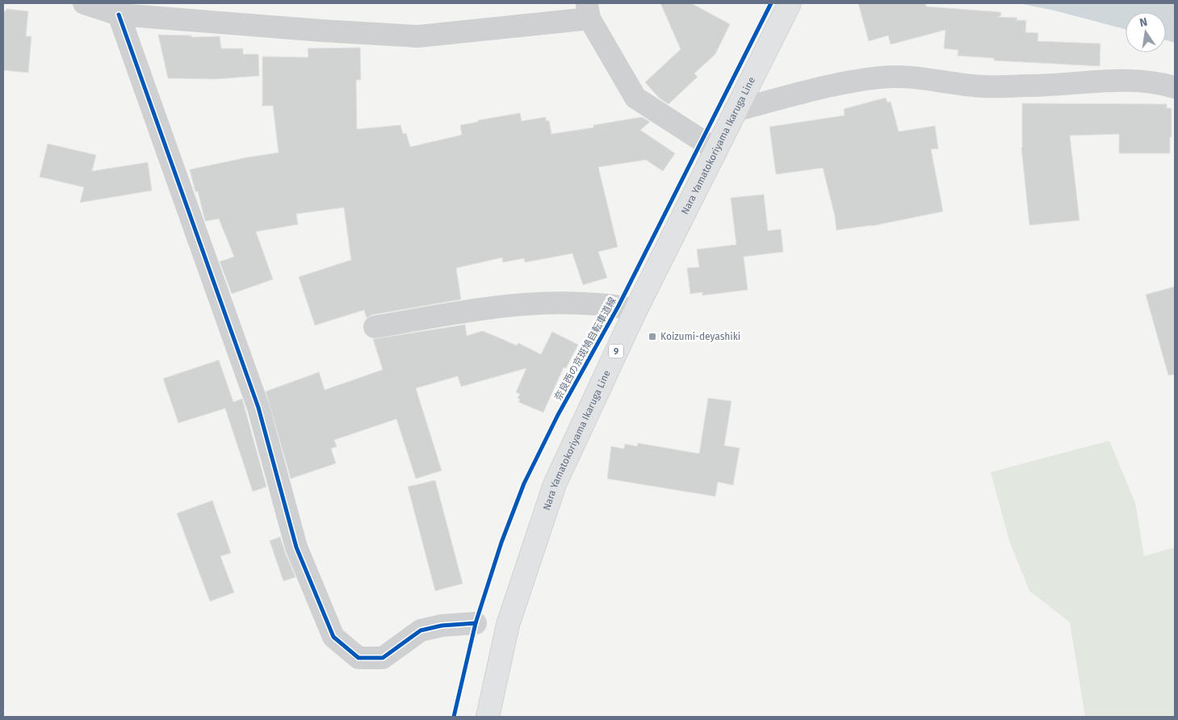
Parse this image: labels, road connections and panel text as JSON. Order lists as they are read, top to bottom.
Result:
{
  "streets": {
    "main road": ["Nara Yamatokoriyama Ikaruga Line", "9"],
    "cycle path": ["奈良西の京斑鳩自転車道線"]
  },
  "places": {
    "transit": ["Koizumi-deyashiki"]
  },
  "north": "top"
}
